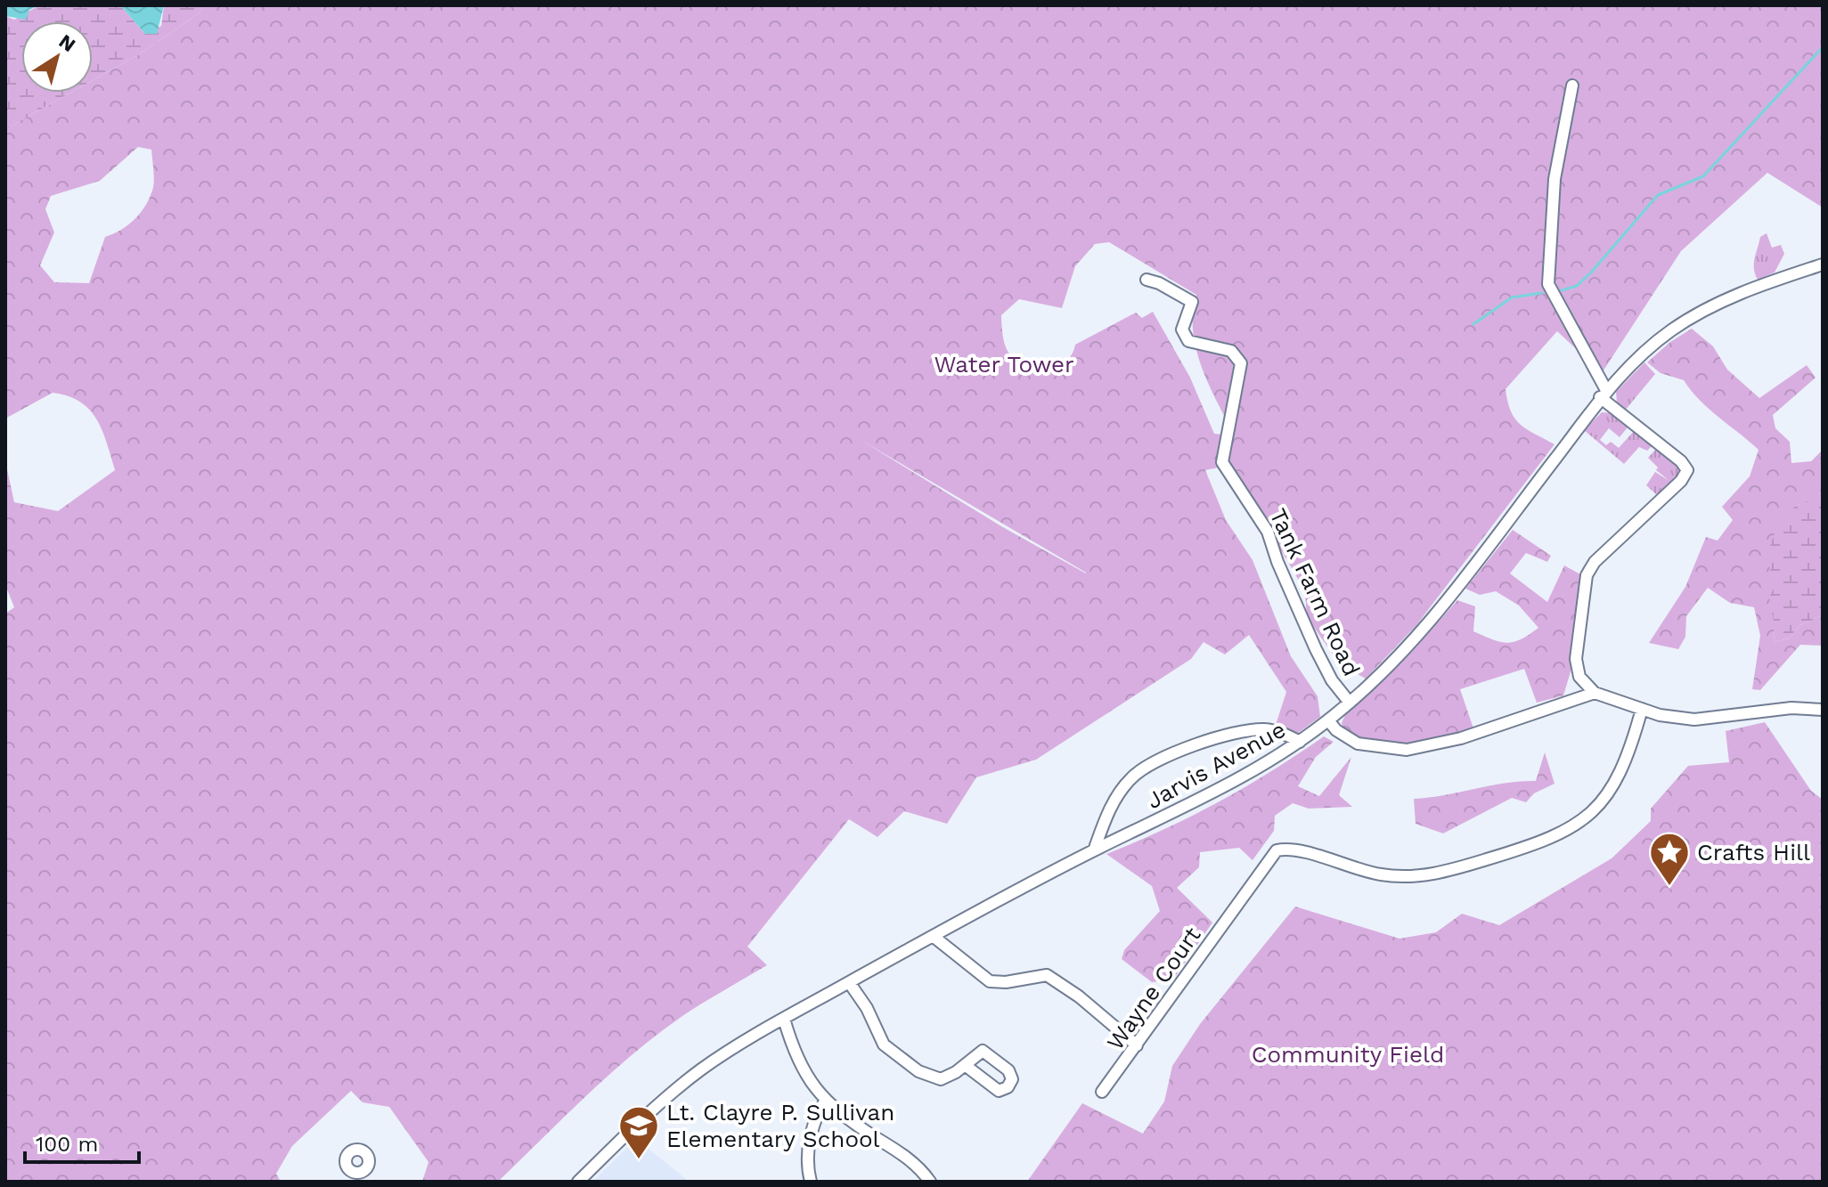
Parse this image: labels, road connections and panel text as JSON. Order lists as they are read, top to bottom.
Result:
{
  "streets": {
    "street": ["Tank Farm Road", "Jarvis Avenue", "Wayne Court"]
  },
  "crossings": [
    ["Tank Farm Road", "Jarvis Avenue"]
  ],
  "parks": ["Water Tower", "Community Field"],
  "places": {
    "place": ["Crafts Hill"],
    "school or university": ["Lt. Clayre P. Sullivan Elementary School"]
  },
  "scale_bar": "100 m",
  "north": "top right"
}
